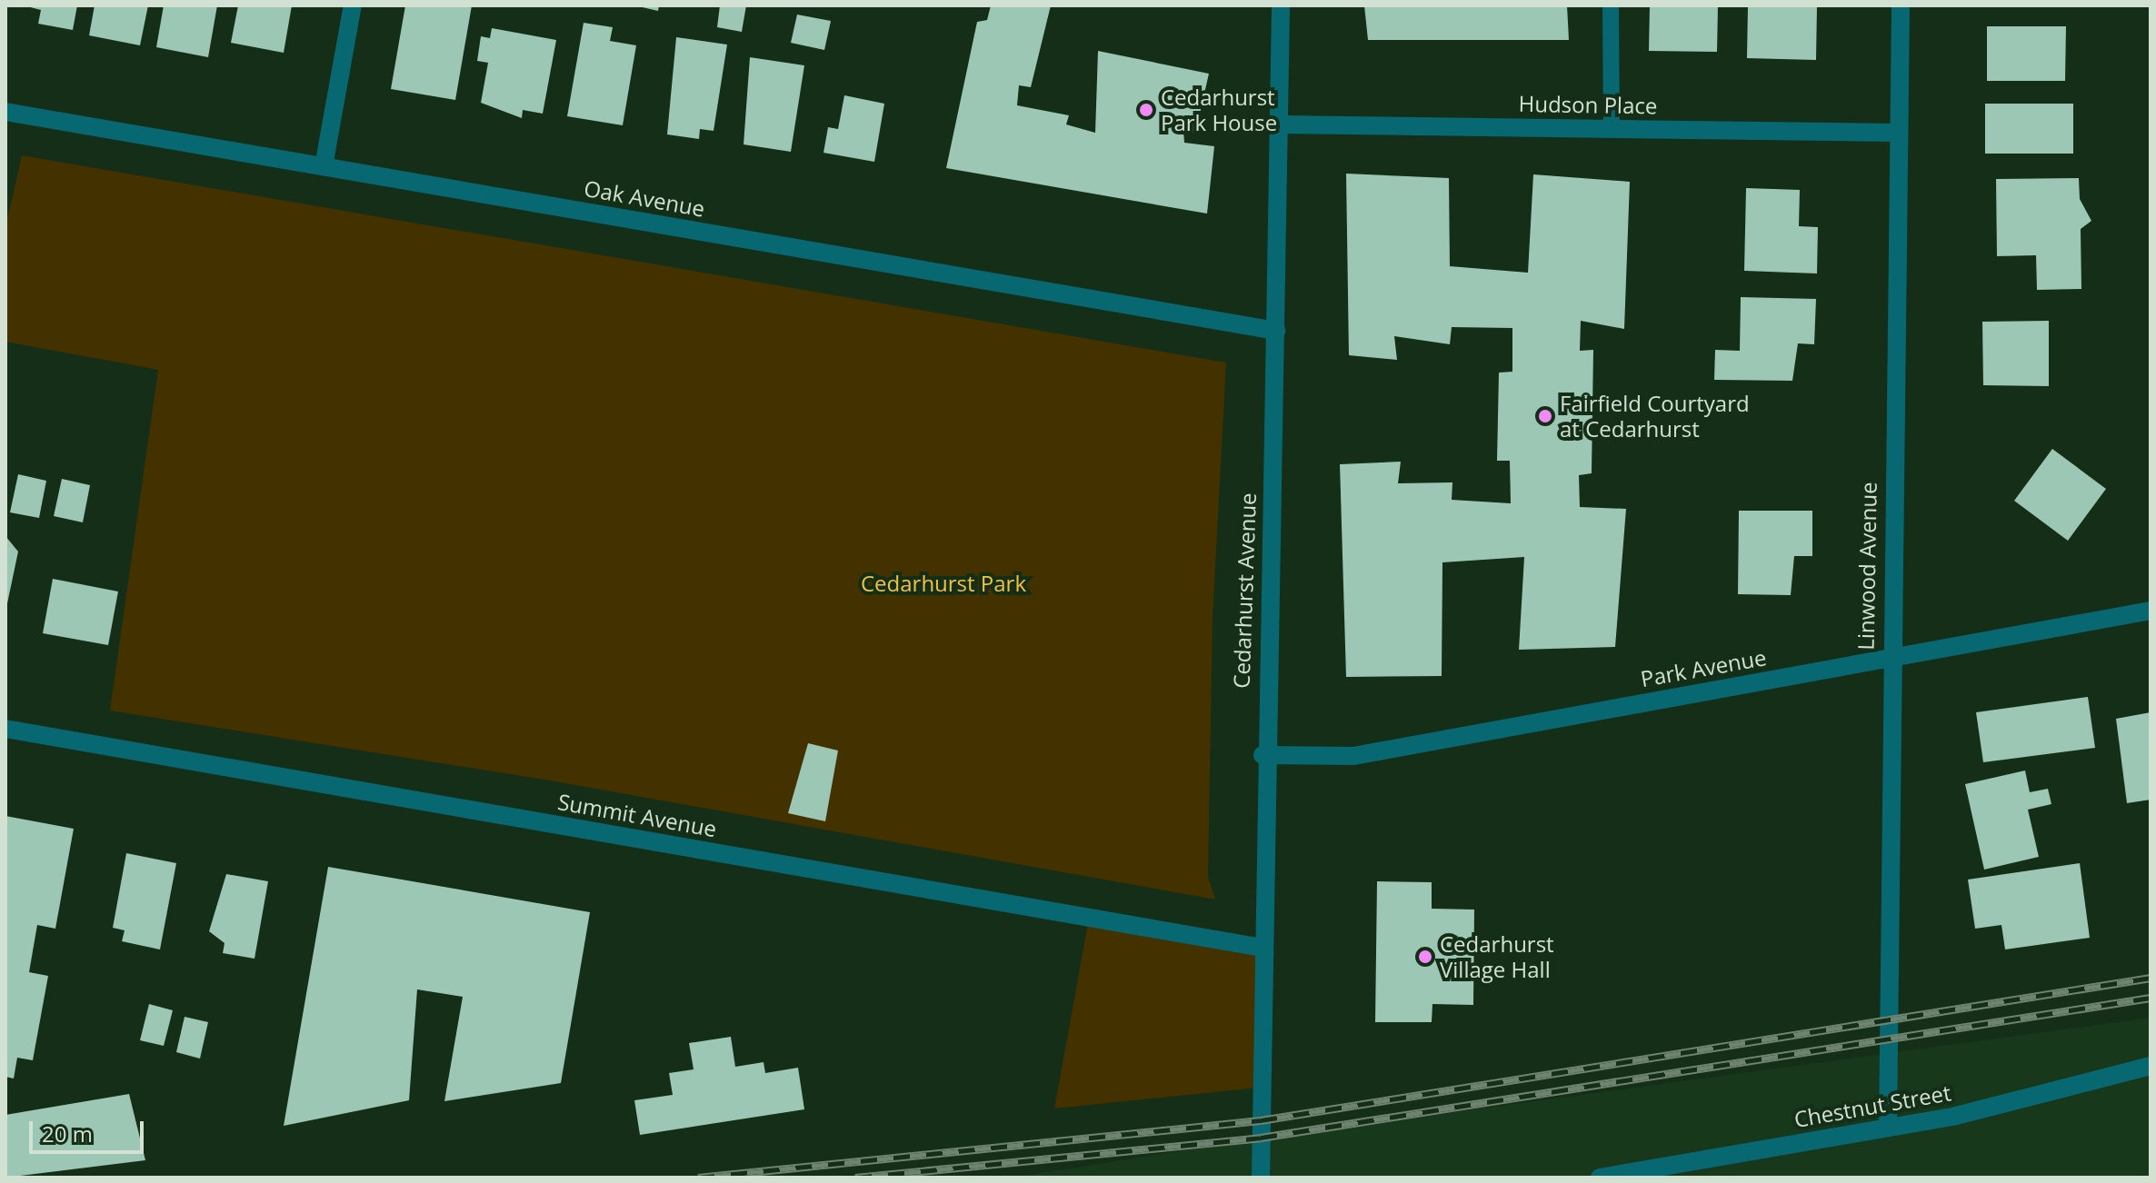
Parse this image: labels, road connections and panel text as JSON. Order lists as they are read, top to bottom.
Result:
{
  "streets": {
    "street": [
      "Hudson Place",
      "Oak Avenue",
      "Linwood Avenue",
      "Cedarhurst Avenue",
      "Park Avenue",
      "Summit Avenue",
      "Chestnut Street"
    ]
  },
  "crossings": [
    ["Hudson Place", "Linwood Avenue"],
    ["Hudson Place", "Cedarhurst Avenue"],
    ["Oak Avenue", "Cedarhurst Avenue"],
    ["Linwood Avenue", "Park Avenue"],
    ["Linwood Avenue", "Chestnut Street"],
    ["Cedarhurst Avenue", "Park Avenue"],
    ["Cedarhurst Avenue", "Summit Avenue"]
  ],
  "parks": ["Cedarhurst Park"],
  "places": ["Cedarhurst Park House", "Fairfield Courtyard at Cedarhurst", "Cedarhurst Village Hall"],
  "scale_bar": "20 m"
}
